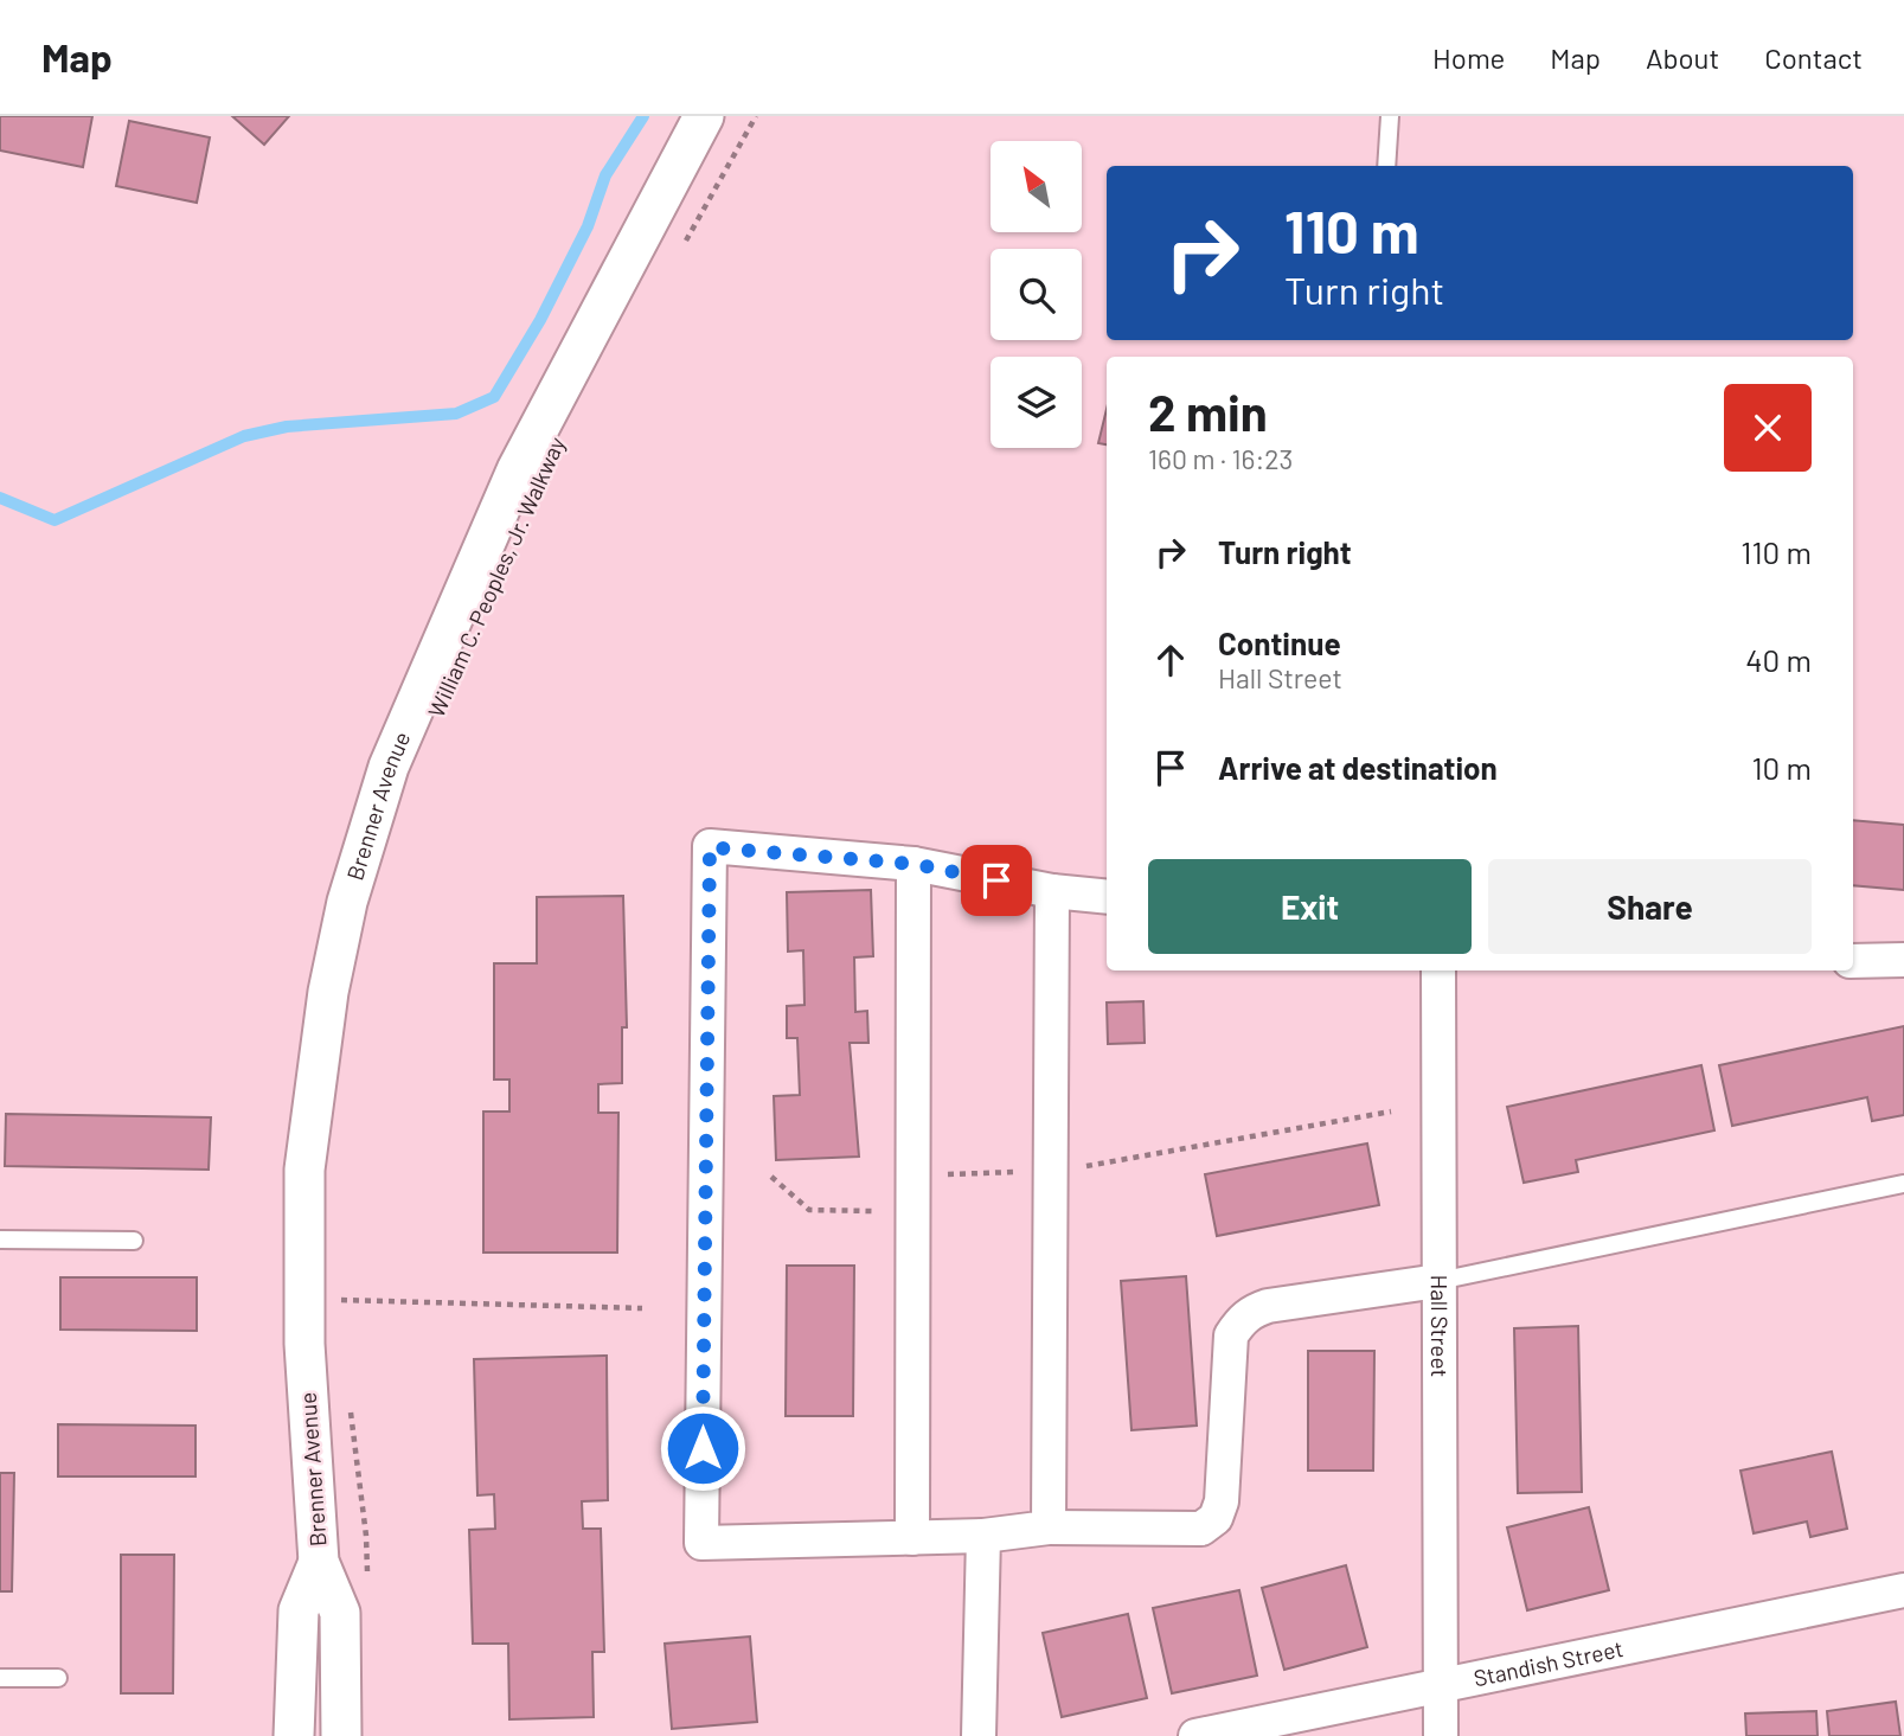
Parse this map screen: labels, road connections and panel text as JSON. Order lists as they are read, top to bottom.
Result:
{
  "streets": {
    "street": ["Brenner Avenue", "Hall Street", "Standish Street"]
  },
  "crossings": [
    ["Hall Street", "Standish Street"]
  ],
  "north": "top left",
  "page": {
    "header": "Map",
    "nav": [
      "Home",
      "Map",
      "About",
      "Contact"
    ],
    "turn": ["110 m", "Turn right"],
    "heading": ["2 min", "160 m · 16:23"],
    "list": [
      {
        "name": "Turn right",
        "value": "110 m"
      },
      {
        "name": "Continue",
        "note": "Hall Street",
        "value": "40 m"
      },
      {
        "name": "Arrive at destination",
        "value": "10 m"
      }
    ],
    "buttons": ["Exit", "Share"]
  }
}
